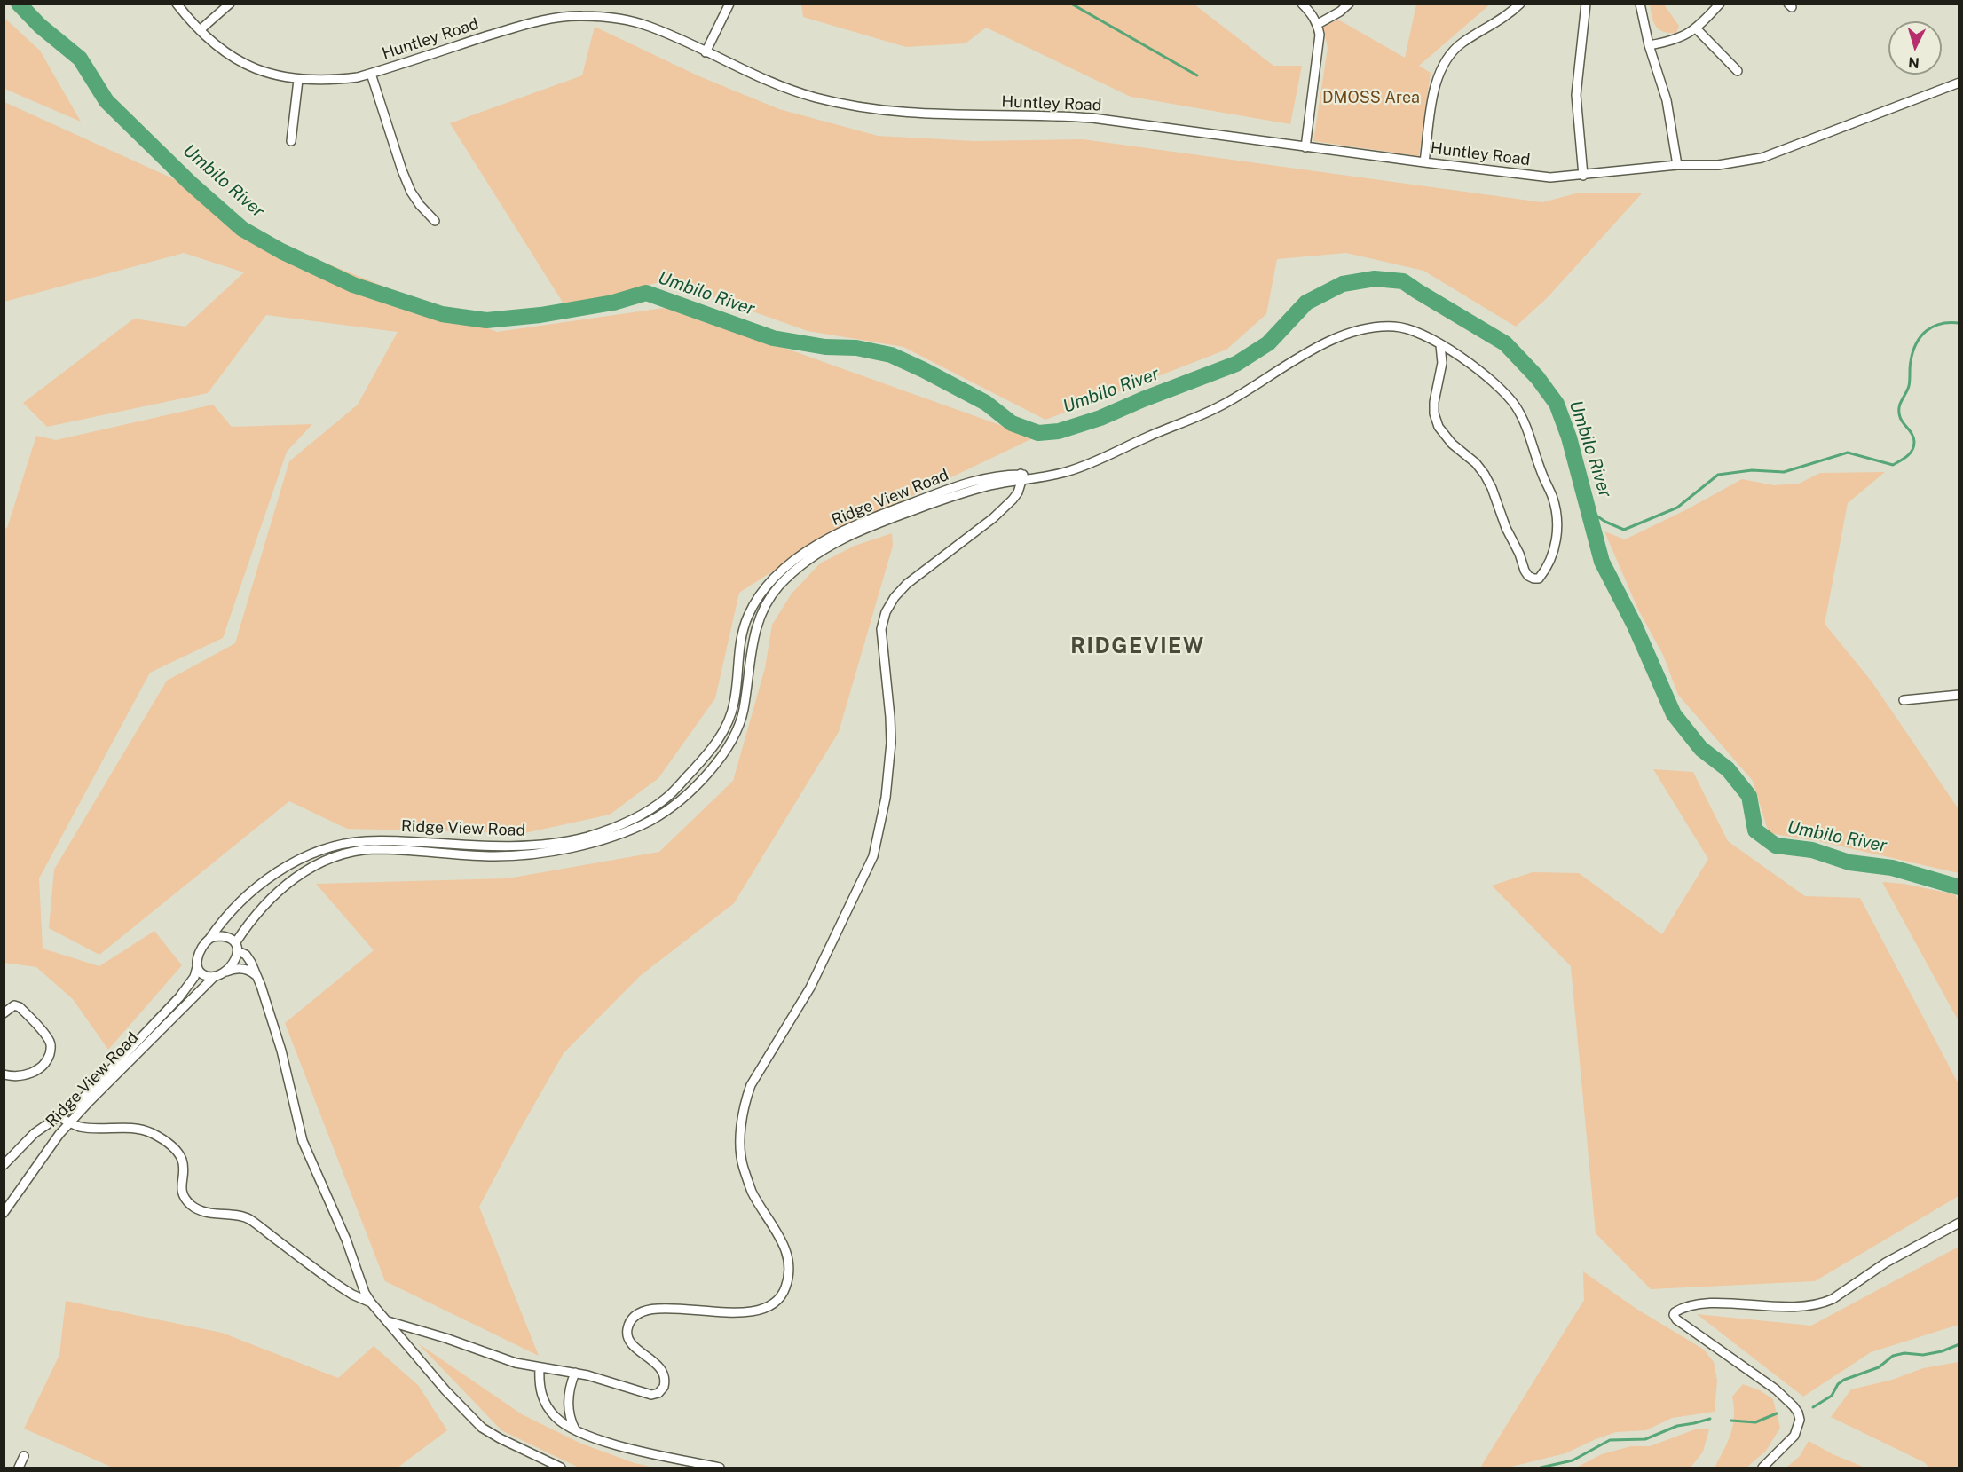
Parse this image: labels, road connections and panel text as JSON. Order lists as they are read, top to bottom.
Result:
{
  "streets": {
    "street": ["Huntley Road", "Ridge View Road"]
  },
  "districts": ["RIDGEVIEW"],
  "water": ["Umbilo River"],
  "parks": ["DMOSS Area"],
  "north": "bottom"
}
